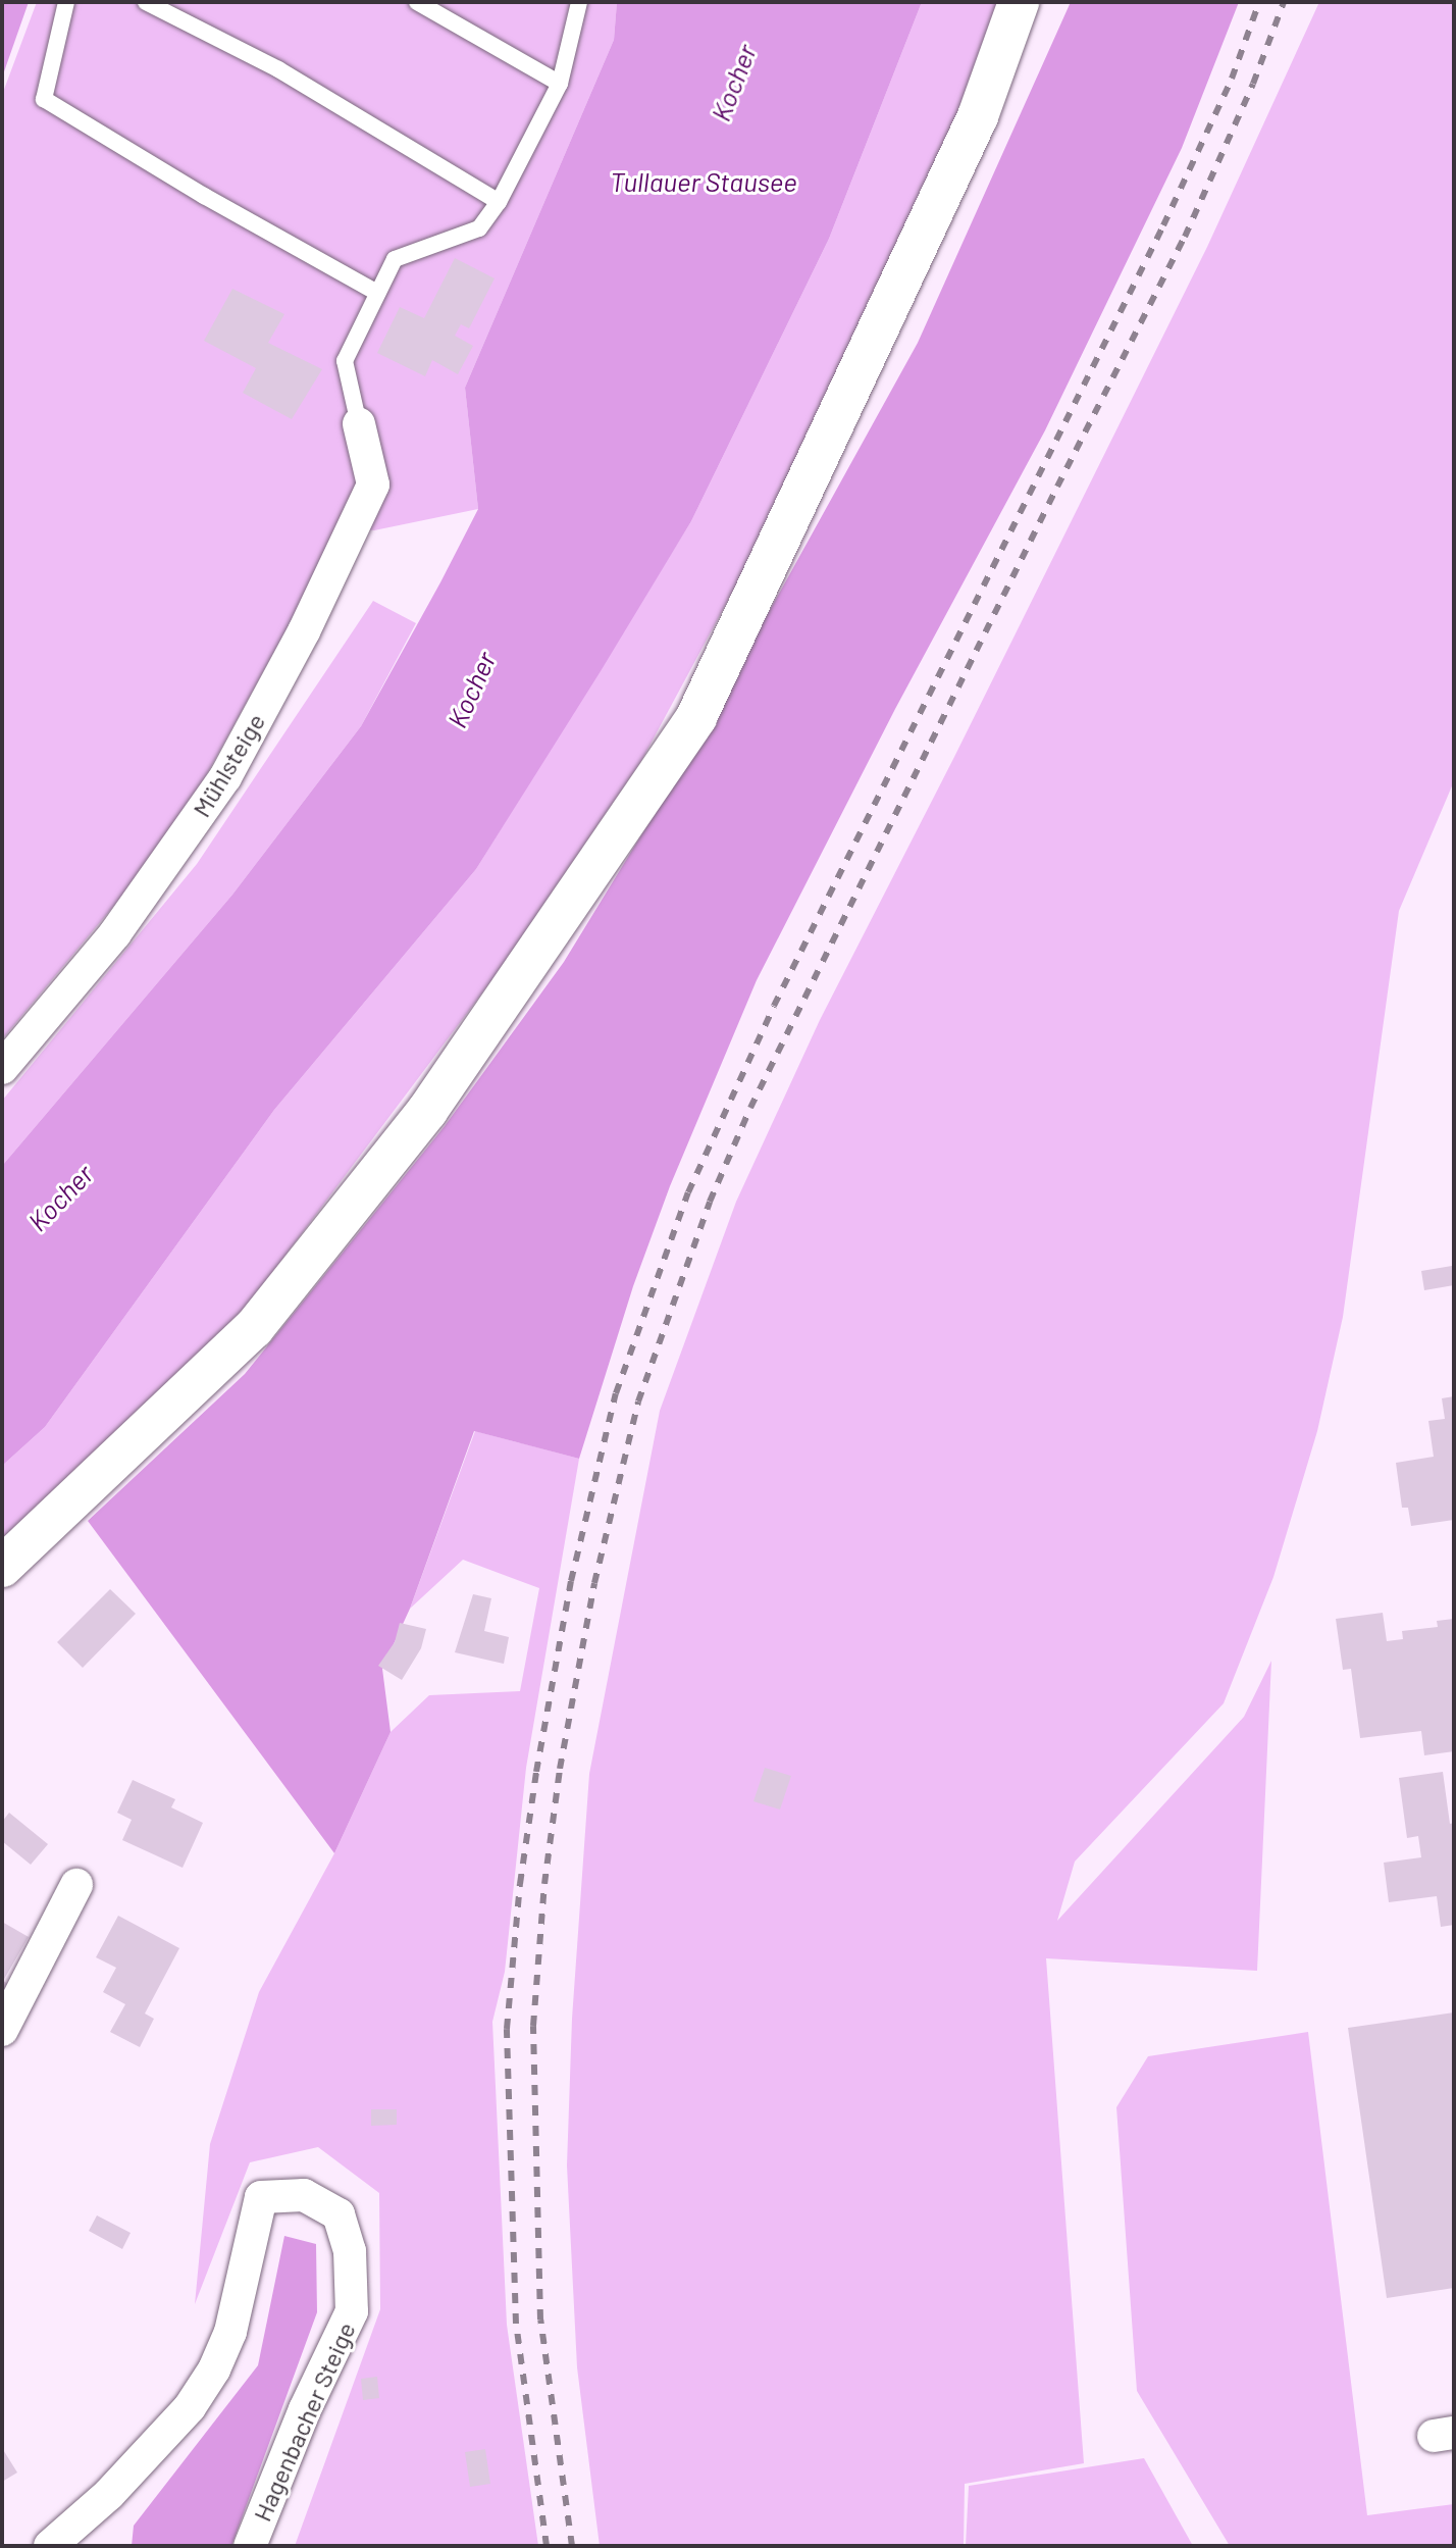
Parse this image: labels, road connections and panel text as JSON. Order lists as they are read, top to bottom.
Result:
{
  "streets": {
    "street": ["Mühlsteige", "Hagenbacher Steige"]
  },
  "water": ["Kocher", "Tullauer Stausee"]
}
